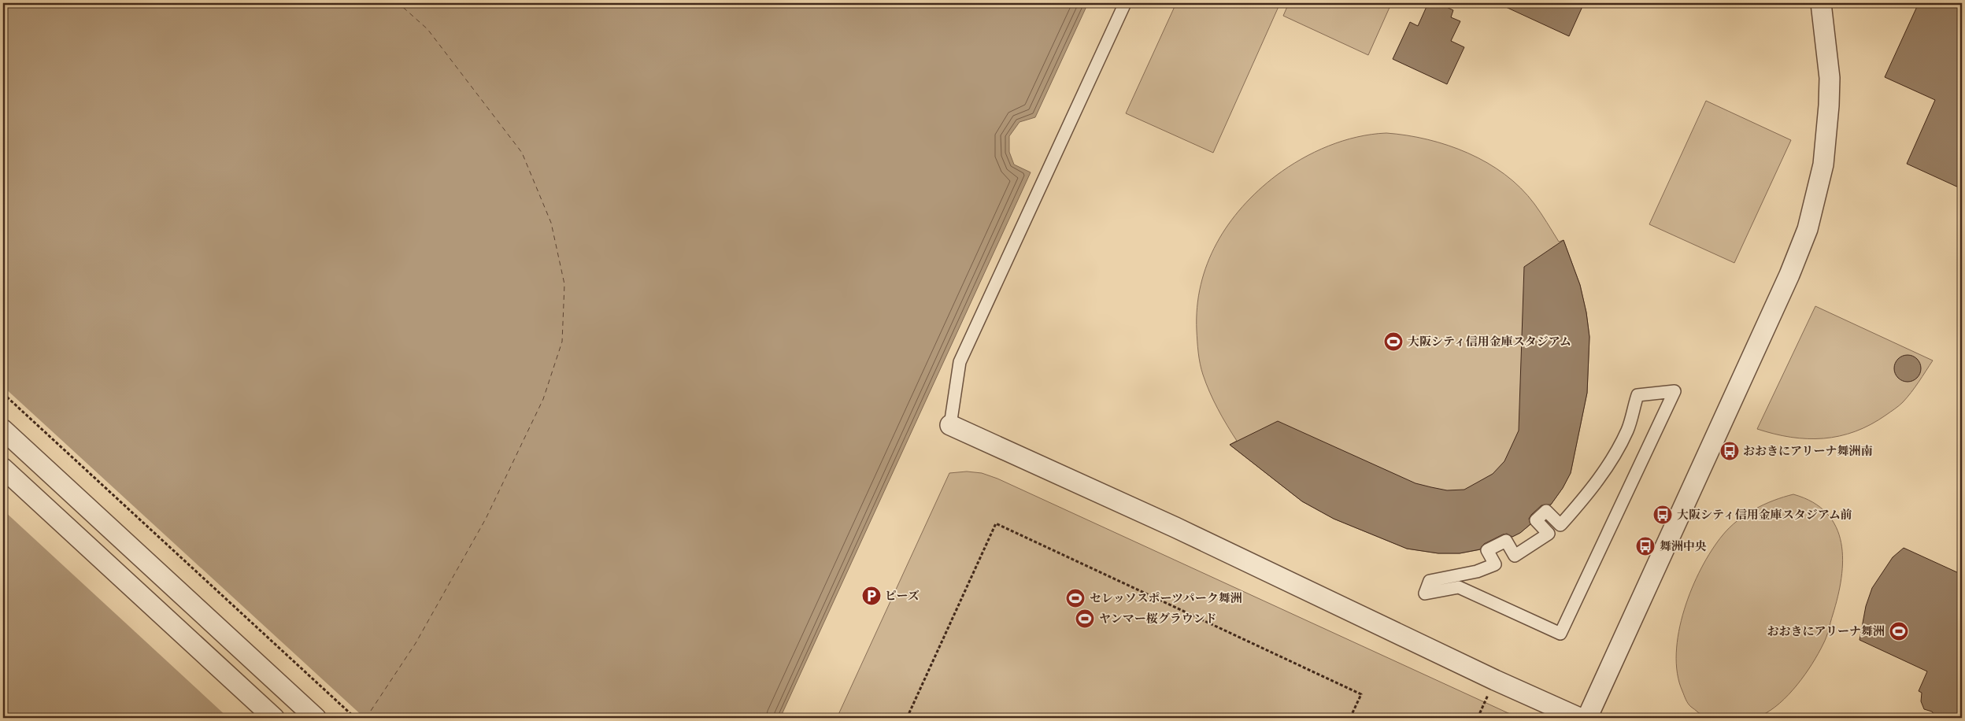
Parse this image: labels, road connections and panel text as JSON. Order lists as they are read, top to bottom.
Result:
{
  "places": {
    "sports": [
      "大阪シティ信用金庫スタジアム",
      "セレッソスポーツパーク舞洲",
      "ヤンマー桜グラウンド",
      "おおきにアリーナ舞洲"
    ],
    "bus stop": ["おおきにアリーナ舞洲南", "大阪シティ信用金庫スタジアム前", "舞洲中央"],
    "parking": ["ピーズ"]
  }
}
